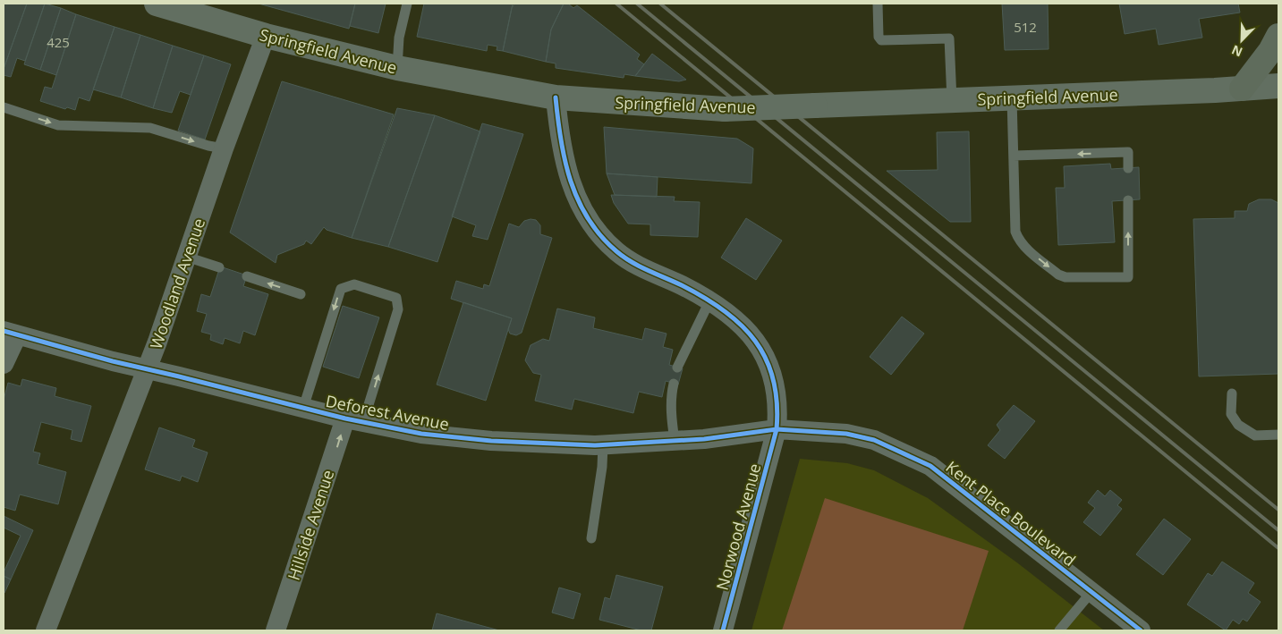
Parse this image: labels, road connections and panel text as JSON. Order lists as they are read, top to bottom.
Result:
{
  "streets": {
    "main road": ["Springfield Avenue"],
    "street": [
      "Woodland Avenue",
      "Deforest Avenue",
      "Kent Place Boulevard",
      "Hillside Avenue",
      "Norwood Avenue"
    ]
  },
  "crossings": [
    ["Springfield Avenue", "Woodland Avenue"],
    ["Woodland Avenue", "Deforest Avenue"],
    ["Deforest Avenue", "Kent Place Boulevard"],
    ["Deforest Avenue", "Hillside Avenue"],
    ["Deforest Avenue", "Norwood Avenue"],
    ["Kent Place Boulevard", "Norwood Avenue"]
  ],
  "one_way": ["Hillside Avenue"],
  "house_numbers": ["512", "425"],
  "north": "bottom left"
}
